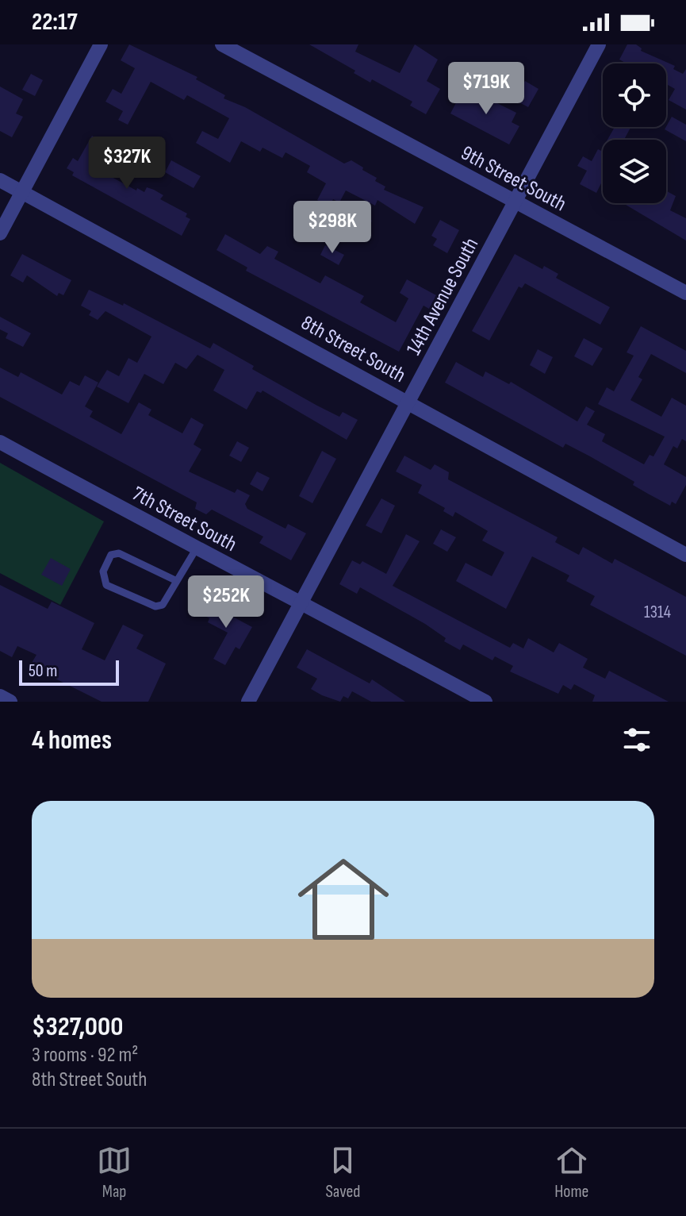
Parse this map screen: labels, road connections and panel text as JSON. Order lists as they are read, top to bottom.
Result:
{
  "streets": {
    "street": [
      "9th Street South",
      "14th Avenue South",
      "8th Street South",
      "7th Street South"
    ]
  },
  "crossings": [
    ["9th Street South", "14th Avenue South"],
    ["14th Avenue South", "8th Street South"],
    ["14th Avenue South", "7th Street South"]
  ],
  "house_numbers": ["1314"],
  "scale_bar": "50 m",
  "page": {
    "status": "22:17",
    "price": [
      "$719K",
      "$327K",
      "$298K",
      "$252K"
    ],
    "scale": "50 m",
    "heading": "4 homes",
    "list": [
      {
        "name": "$327,000",
        "note": "3 rooms · 92 m² · 8th Street South"
      }
    ],
    "tabs": ["Map", "Saved", "Home"]
  }
}
